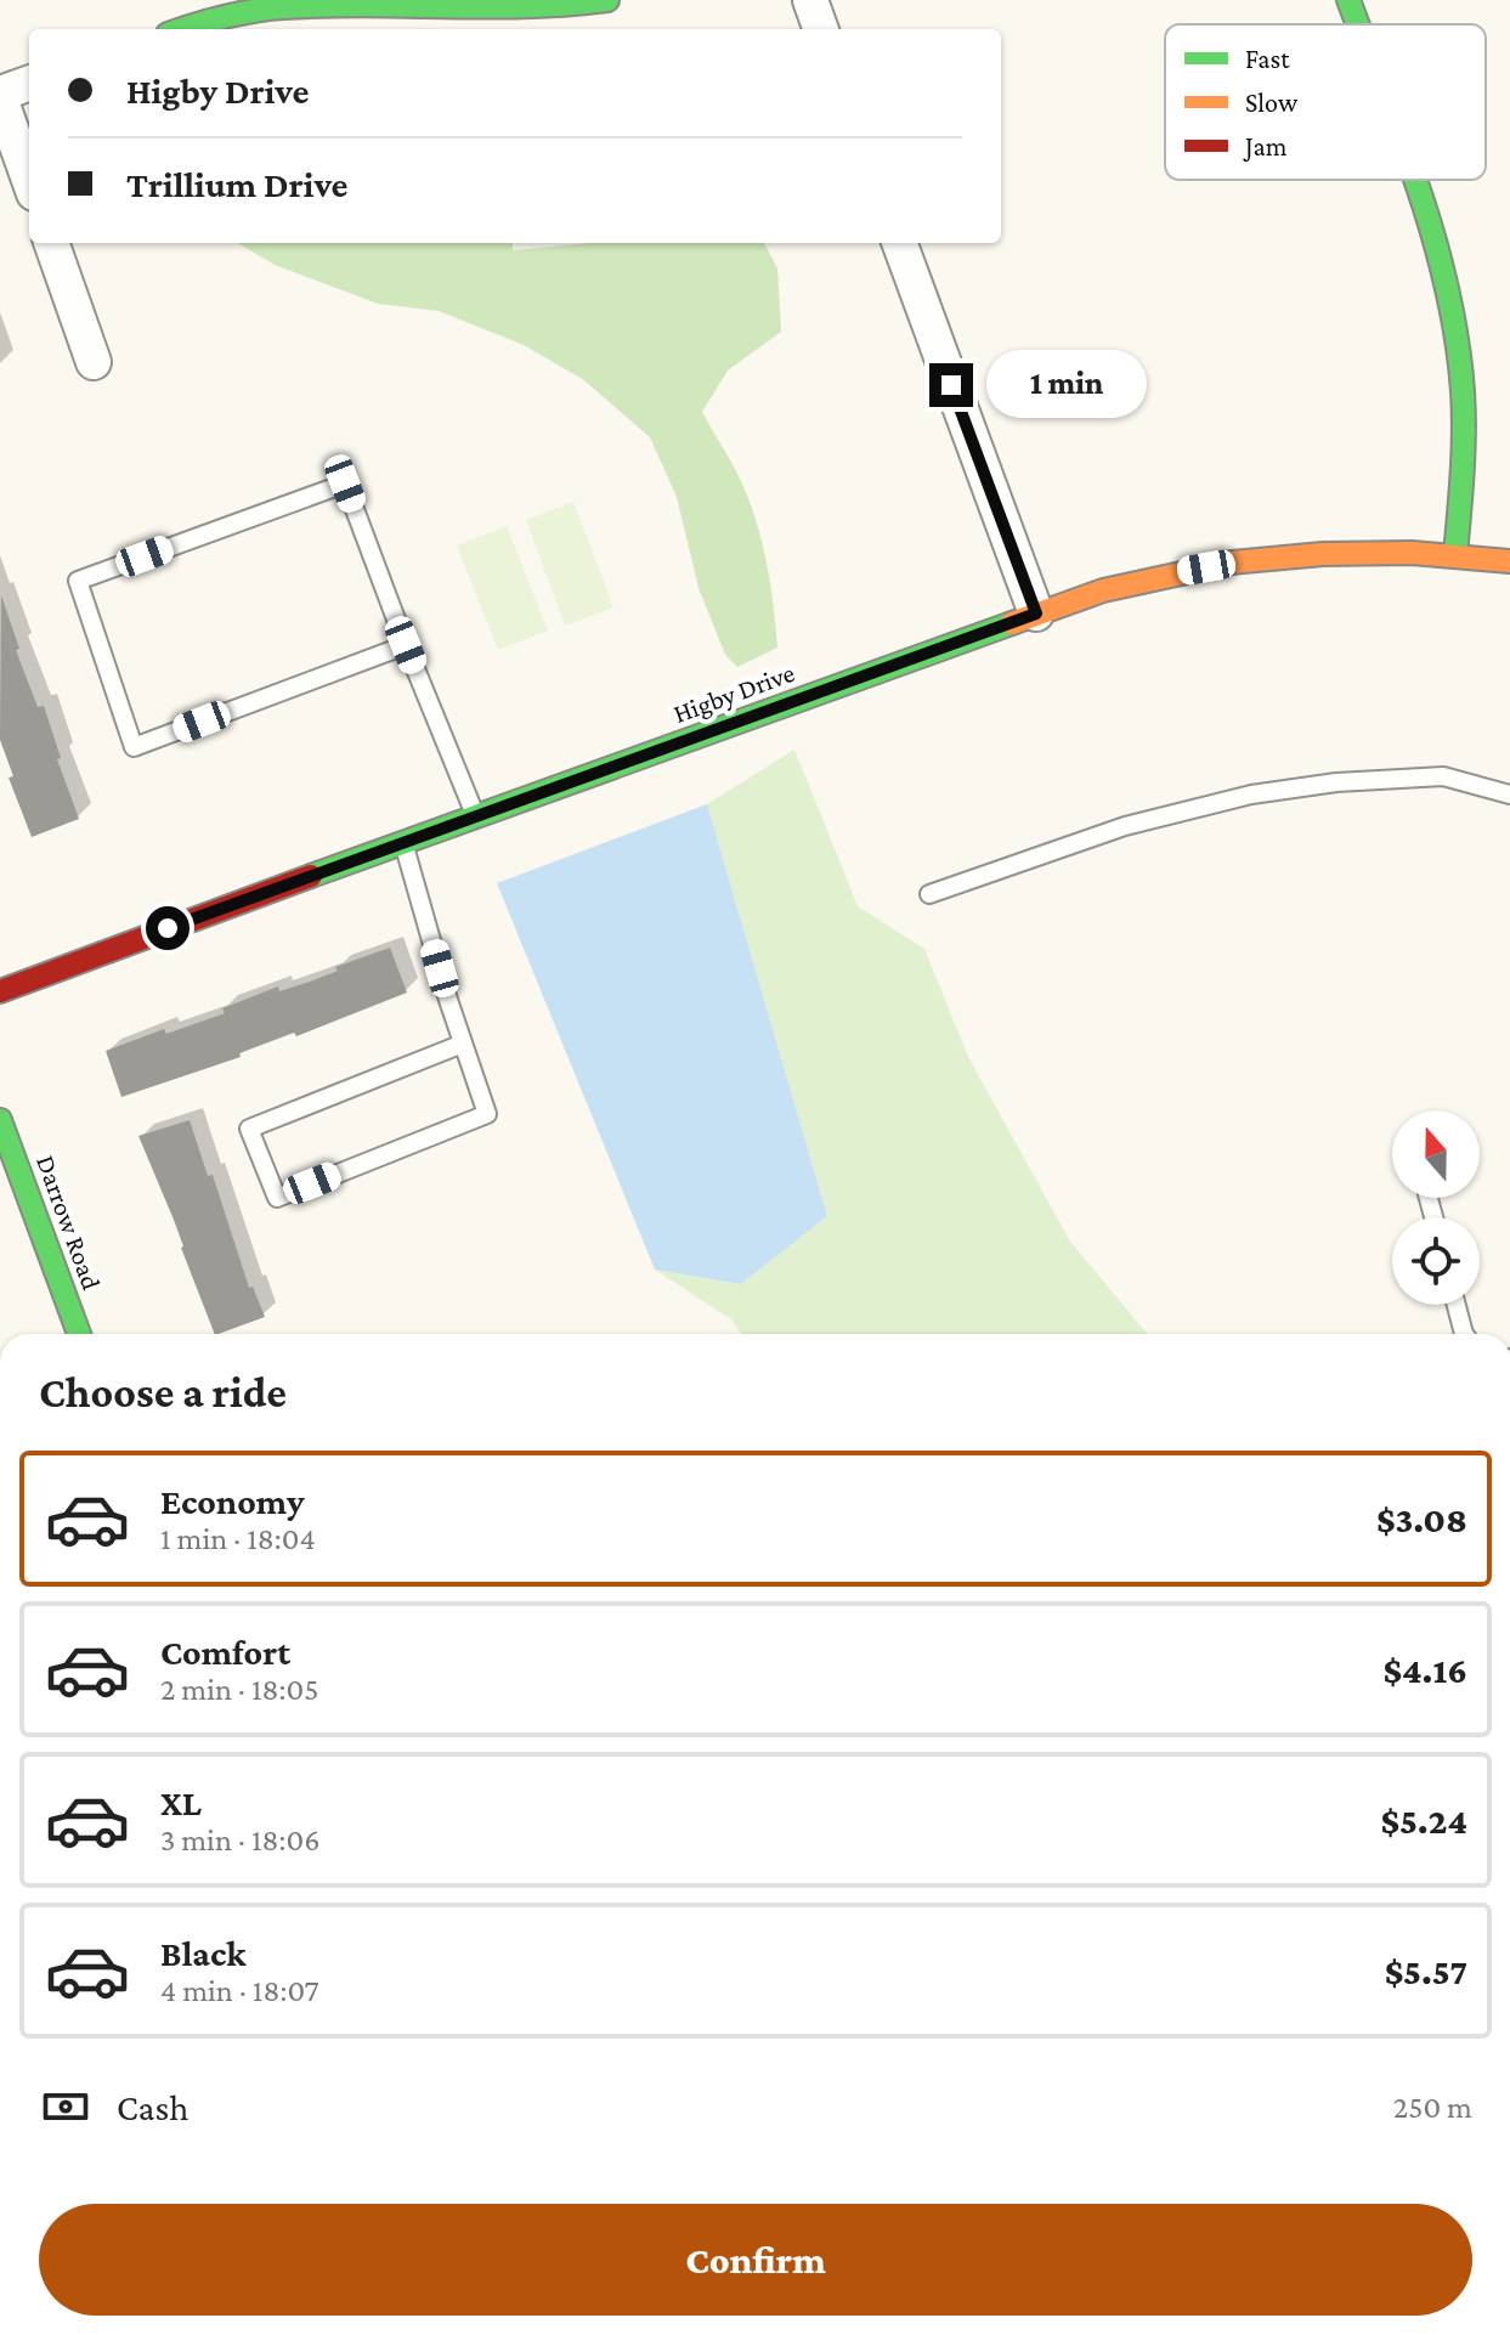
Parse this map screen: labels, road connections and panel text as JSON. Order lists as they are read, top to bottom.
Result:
{
  "streets": {
    "street": ["Higby Drive", "Darrow Road"]
  },
  "legend": ["Fast", "Slow", "Jam"],
  "north": "top",
  "page": {
    "banner": ["Higby Drive", "Trillium Drive"],
    "bubble": "1 min",
    "heading": "Choose a ride",
    "list": [
      {
        "name": "Economy",
        "note": "1 min · 18:04",
        "value": "$3.08"
      },
      {
        "name": "Comfort",
        "note": "2 min · 18:05",
        "value": "$4.16"
      },
      {
        "name": "XL",
        "note": "3 min · 18:06",
        "value": "$5.24"
      },
      {
        "name": "Black",
        "note": "4 min · 18:07",
        "value": "$5.57"
      }
    ],
    "pay": ["Cash", "250 m"],
    "buttons": "Confirm"
  }
}
